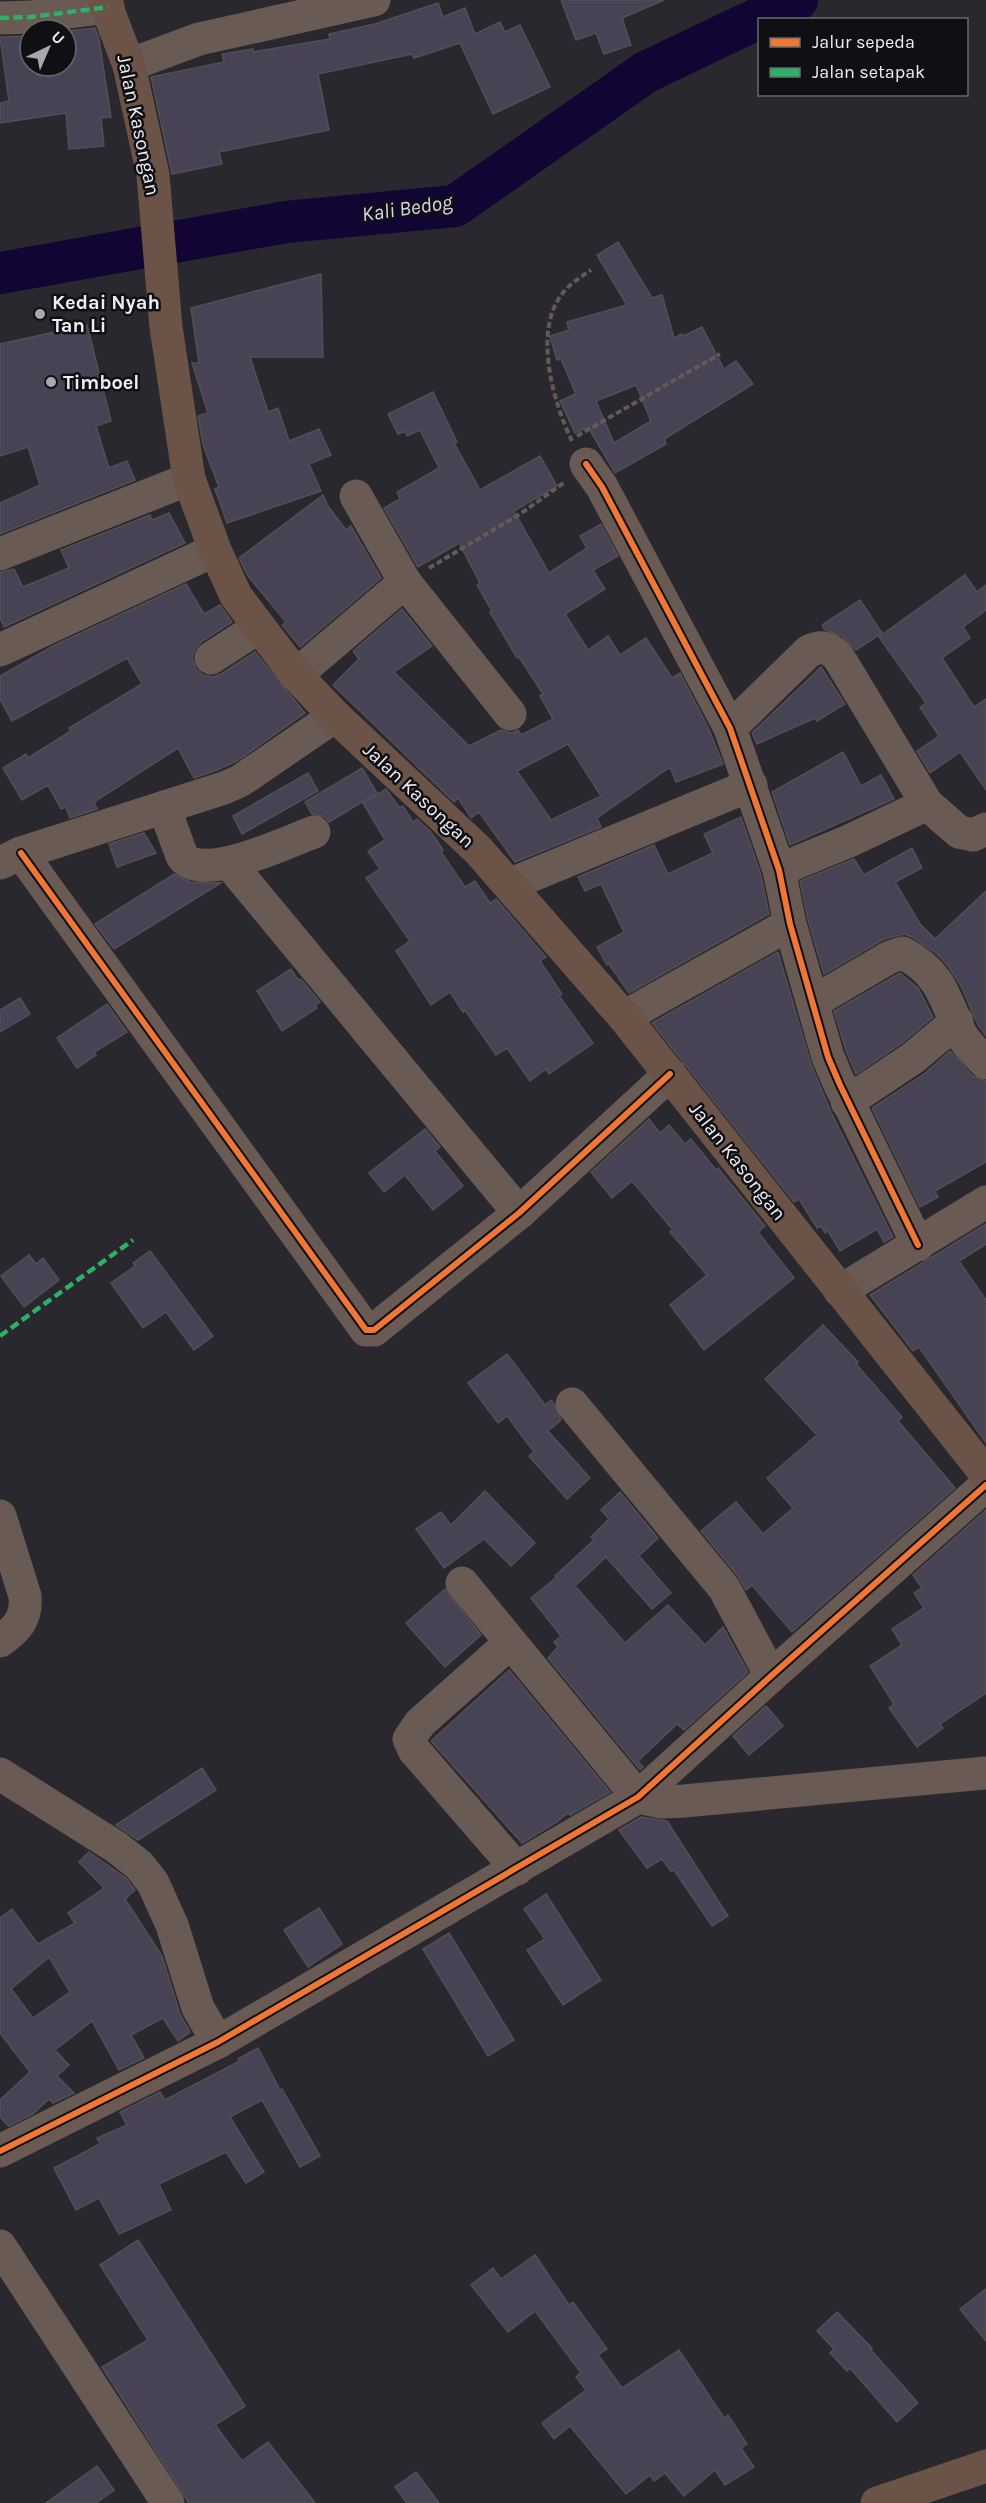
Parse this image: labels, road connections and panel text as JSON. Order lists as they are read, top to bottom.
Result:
{
  "streets": {
    "main road": ["Jalan Kasongan"]
  },
  "water": ["Kali Bedog"],
  "places": ["Kedai Nyah Tan Li", "Timboel"],
  "legend": ["Jalur sepeda", "Jalan setapak"],
  "north": "top right"
}
